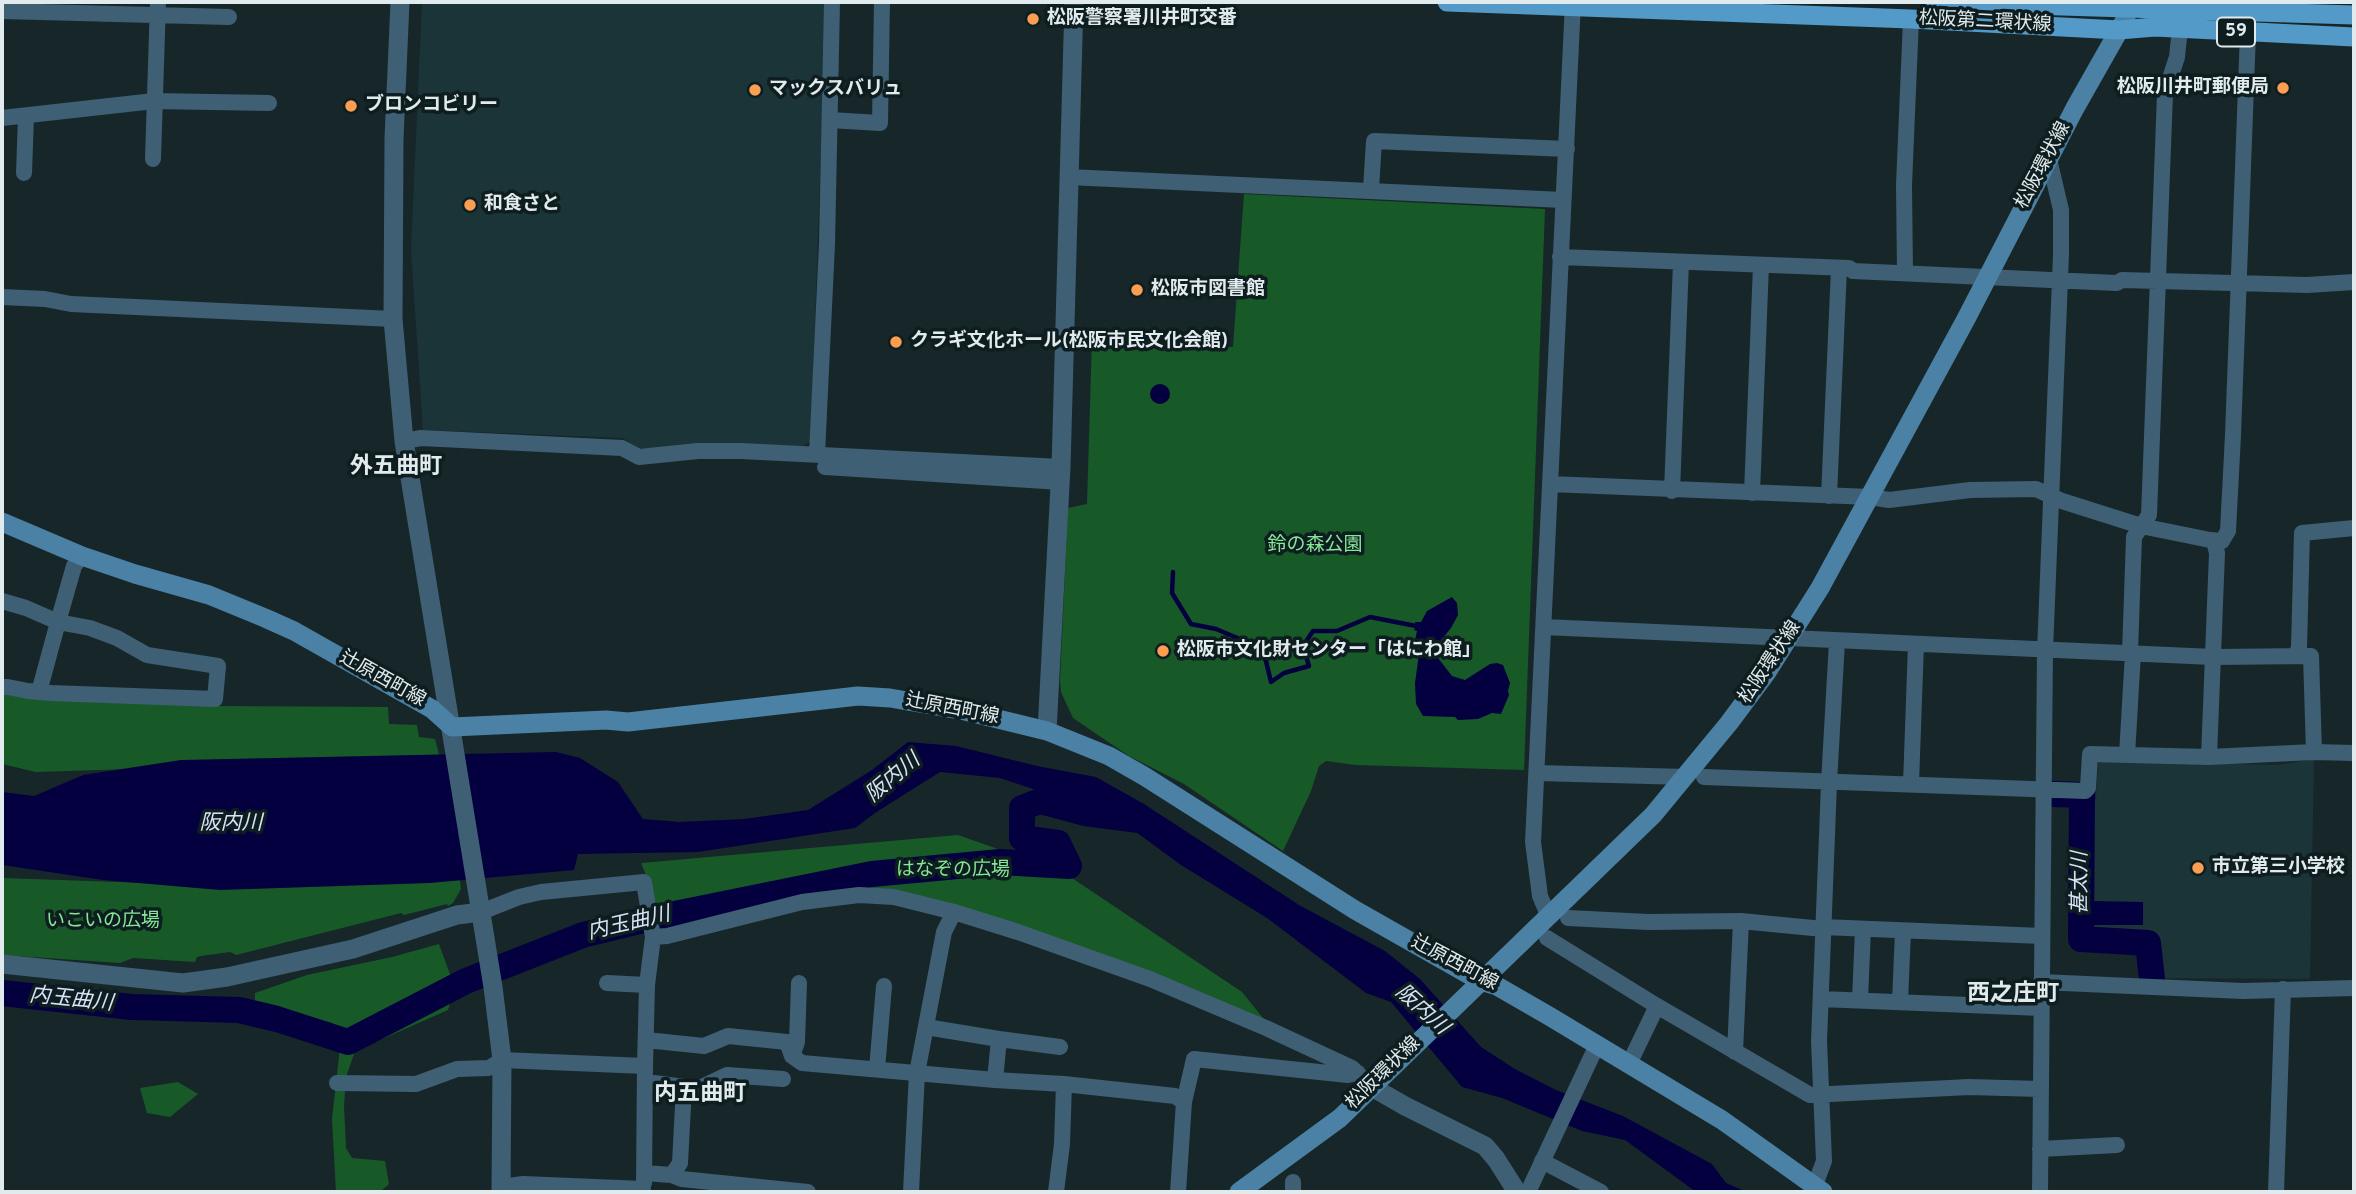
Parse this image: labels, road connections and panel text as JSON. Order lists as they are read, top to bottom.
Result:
{
  "streets": {
    "main road": [
      "松阪第二環状線",
      "59",
      "松阪環状線",
      "辻原西町線"
    ]
  },
  "crossings": [
    ["松阪第二環状線", "松阪環状線"],
    ["松阪環状線", "辻原西町線"]
  ],
  "districts": ["外五曲町", "西之庄町", "内五曲町"],
  "water": ["阪内川", "甚太川", "内玉曲川"],
  "parks": ["鈴の森公園", "はなぞの広場", "いこいの広場"],
  "places": [
    "松阪警察署川井町交番",
    "松阪川井町郵便局",
    "マックスバリュ",
    "ブロンコビリー",
    "和食さと",
    "松阪市図書館",
    "クラギ文化ホール(松阪市民文化会館)",
    "松阪市文化財センター「はにわ館」",
    "市立第三小学校"
  ]
}
